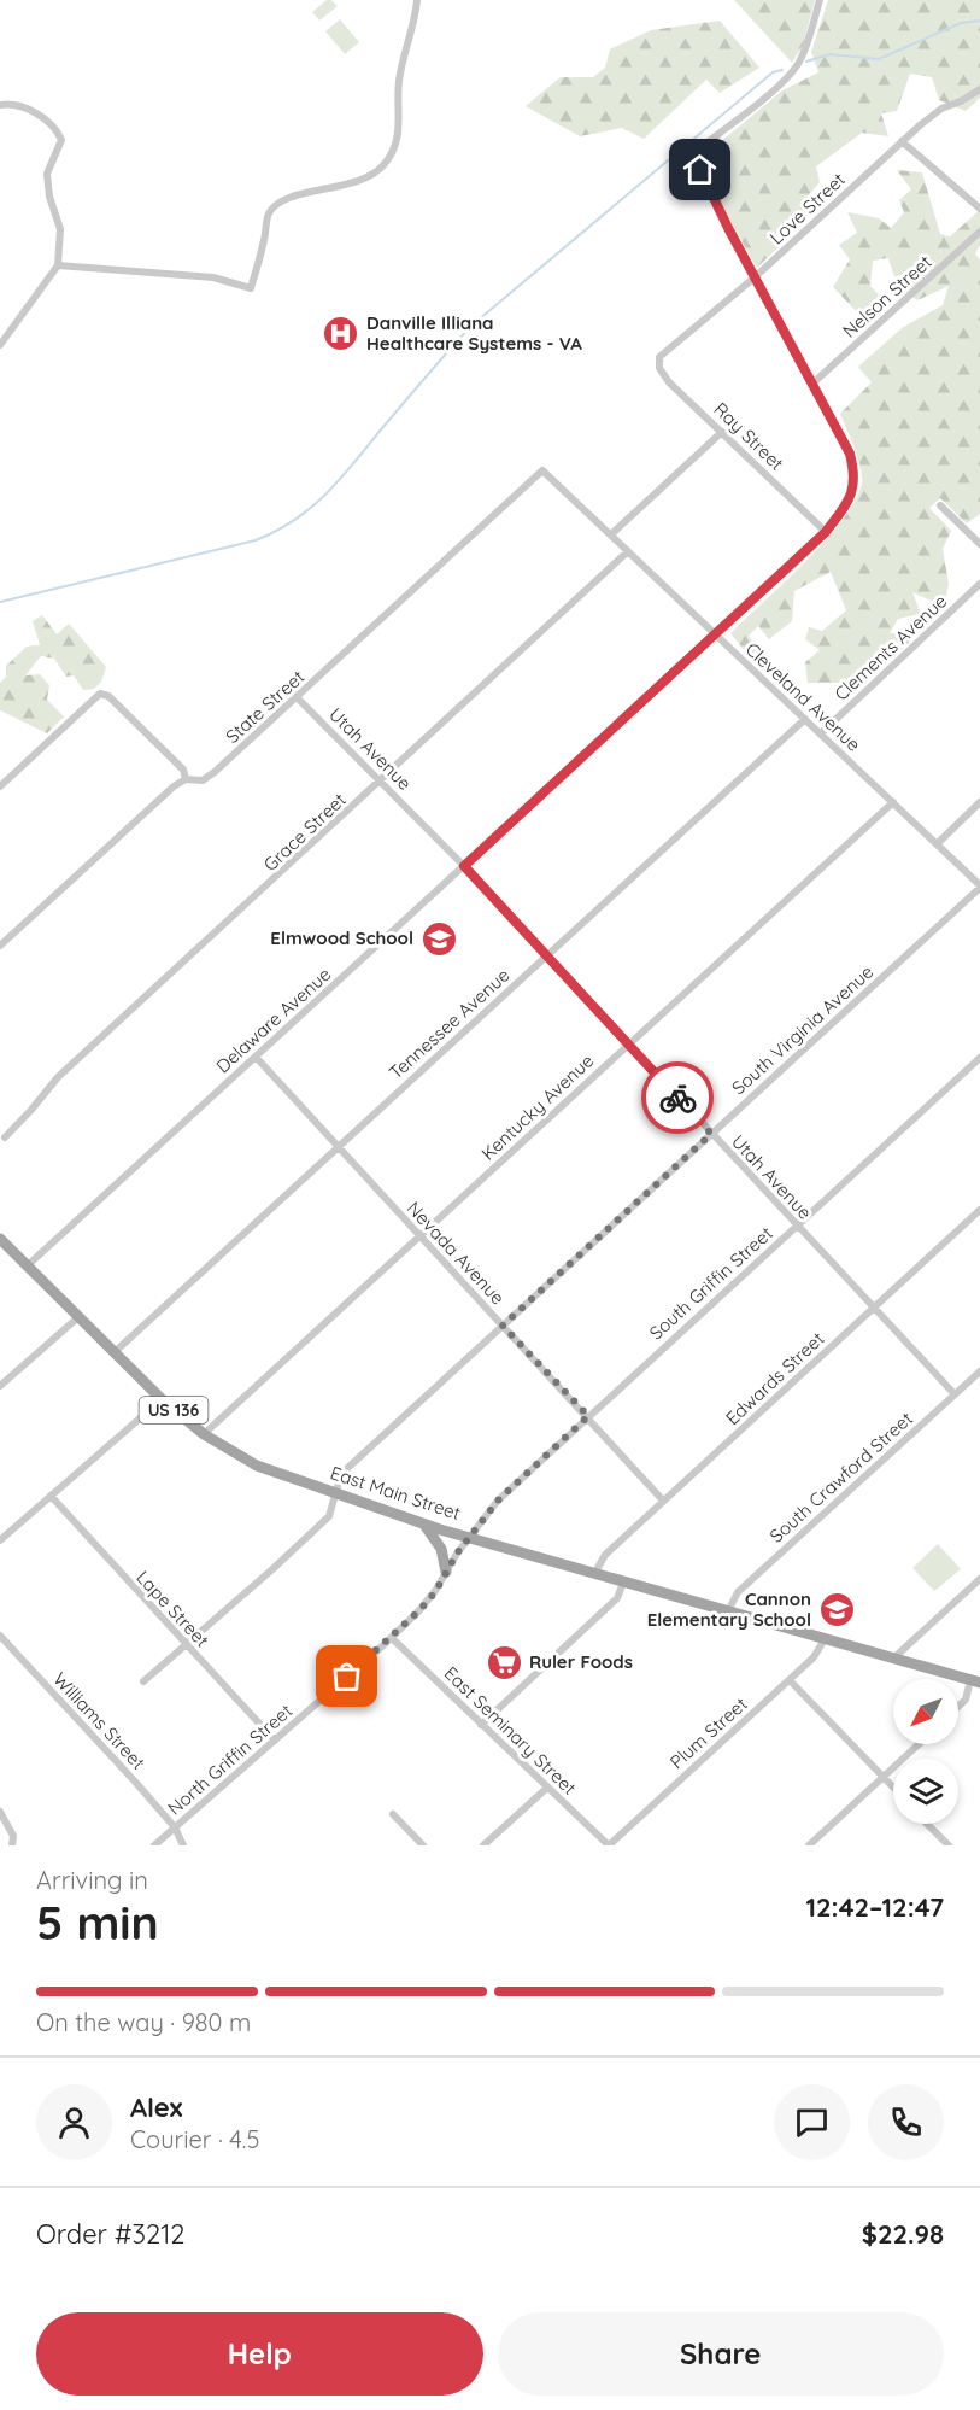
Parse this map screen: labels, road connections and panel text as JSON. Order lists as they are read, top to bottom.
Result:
{
  "streets": {
    "main road": ["US 136", "East Main Street"],
    "street": [
      "Love Street",
      "Nelson Street",
      "Ray Street",
      "Clements Avenue",
      "Cleveland Avenue",
      "State Street",
      "Utah Avenue",
      "Grace Street",
      "Delaware Avenue",
      "Tennessee Avenue",
      "South Virginia Avenue",
      "Kentucky Avenue",
      "Nevada Avenue",
      "South Griffin Street",
      "Edwards Street",
      "South Crawford Street",
      "Lape Street",
      "Williams Street",
      "East Seminary Street",
      "Plum Street",
      "North Griffin Street"
    ]
  },
  "crossings": [
    ["Love Street", "Ray Street"],
    ["Nelson Street", "Delaware Avenue"],
    ["Ray Street", "Delaware Avenue"],
    ["Clements Avenue", "Cleveland Avenue"],
    ["Cleveland Avenue", "State Street"],
    ["Cleveland Avenue", "Grace Street"],
    ["Cleveland Avenue", "Delaware Avenue"],
    ["Cleveland Avenue", "Tennessee Avenue"],
    ["Cleveland Avenue", "South Virginia Avenue"],
    ["Cleveland Avenue", "Kentucky Avenue"],
    ["State Street", "Utah Avenue"],
    ["Utah Avenue", "Grace Street"],
    ["Utah Avenue", "Delaware Avenue"],
    ["Utah Avenue", "Tennessee Avenue"],
    ["Utah Avenue", "South Virginia Avenue"],
    ["Utah Avenue", "Kentucky Avenue"],
    ["Utah Avenue", "South Griffin Street"],
    ["Utah Avenue", "Edwards Street"],
    ["Utah Avenue", "South Crawford Street"],
    ["Delaware Avenue", "Nevada Avenue"],
    ["Delaware Avenue", "East Main Street"],
    ["Tennessee Avenue", "Nevada Avenue"],
    ["Tennessee Avenue", "East Main Street"],
    ["South Virginia Avenue", "Nevada Avenue"],
    ["South Virginia Avenue", "East Main Street"],
    ["South Virginia Avenue", "Lape Street"],
    ["Kentucky Avenue", "Nevada Avenue"],
    ["Kentucky Avenue", "East Main Street"],
    ["Nevada Avenue", "South Griffin Street"],
    ["Nevada Avenue", "Edwards Street"],
    ["South Griffin Street", "East Main Street"],
    ["South Griffin Street", "North Griffin Street"],
    ["Edwards Street", "East Main Street"],
    ["South Crawford Street", "East Main Street"],
    ["East Main Street", "Plum Street"],
    ["East Main Street", "North Griffin Street"],
    ["Lape Street", "North Griffin Street"],
    ["Williams Street", "North Griffin Street"],
    ["East Seminary Street", "Plum Street"],
    ["East Seminary Street", "North Griffin Street"]
  ],
  "places": {
    "hospital": ["Danville Illiana Healthcare Systems - VA"],
    "school or university": ["Elmwood School", "Cannon Elementary School"],
    "supermarket": ["Ruler Foods"]
  },
  "north": "bottom left",
  "page": {
    "heading": ["5 min", "Arriving in", "12:42–12:47"],
    "panel": [
      "Alex",
      "Courier · 4.5",
      "Order #3212",
      "$22.98"
    ],
    "bar": "On the way · 980 m",
    "buttons": ["Help", "Share"]
  }
}
